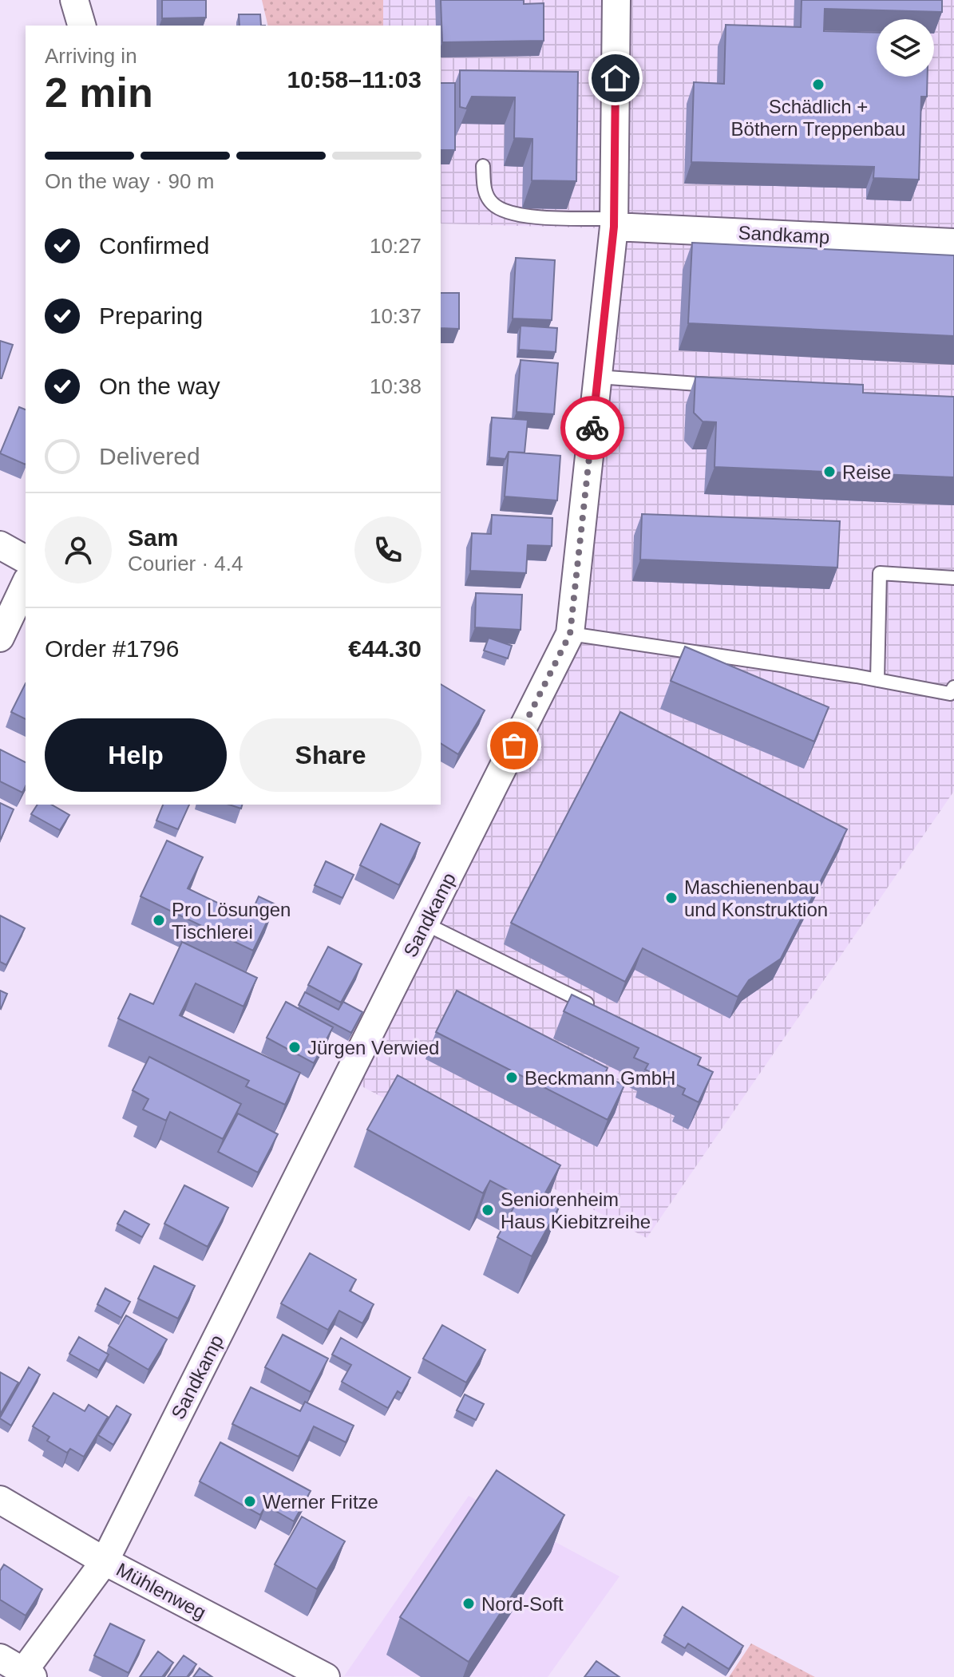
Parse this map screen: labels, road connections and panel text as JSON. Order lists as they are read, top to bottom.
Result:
{
  "streets": {
    "street": ["Sandkamp", "Mühlenweg"]
  },
  "crossings": [
    ["Sandkamp", "Mühlenweg"]
  ],
  "places": [
    "Schädlich + Böthern Treppenbau",
    "Reise",
    "Maschienenbau und Konstruktion",
    "Pro Lösungen Tischlerei",
    "Jürgen Verwied",
    "Beckmann GmbH",
    "Seniorenheim Haus Kiebitzreihe",
    "Werner Fritze",
    "Nord-Soft"
  ],
  "page": {
    "heading": ["2 min", "Arriving in", "10:58–11:03"],
    "panel": [
      "Sam",
      "Courier · 4.4",
      "Order #1796",
      "€44.30"
    ],
    "bar": "On the way · 90 m",
    "list": [
      ["Confirmed", "10:27"],
      ["Preparing", "10:37"],
      ["On the way", "10:38"],
      "Delivered"
    ],
    "buttons": ["Help", "Share"]
  }
}
